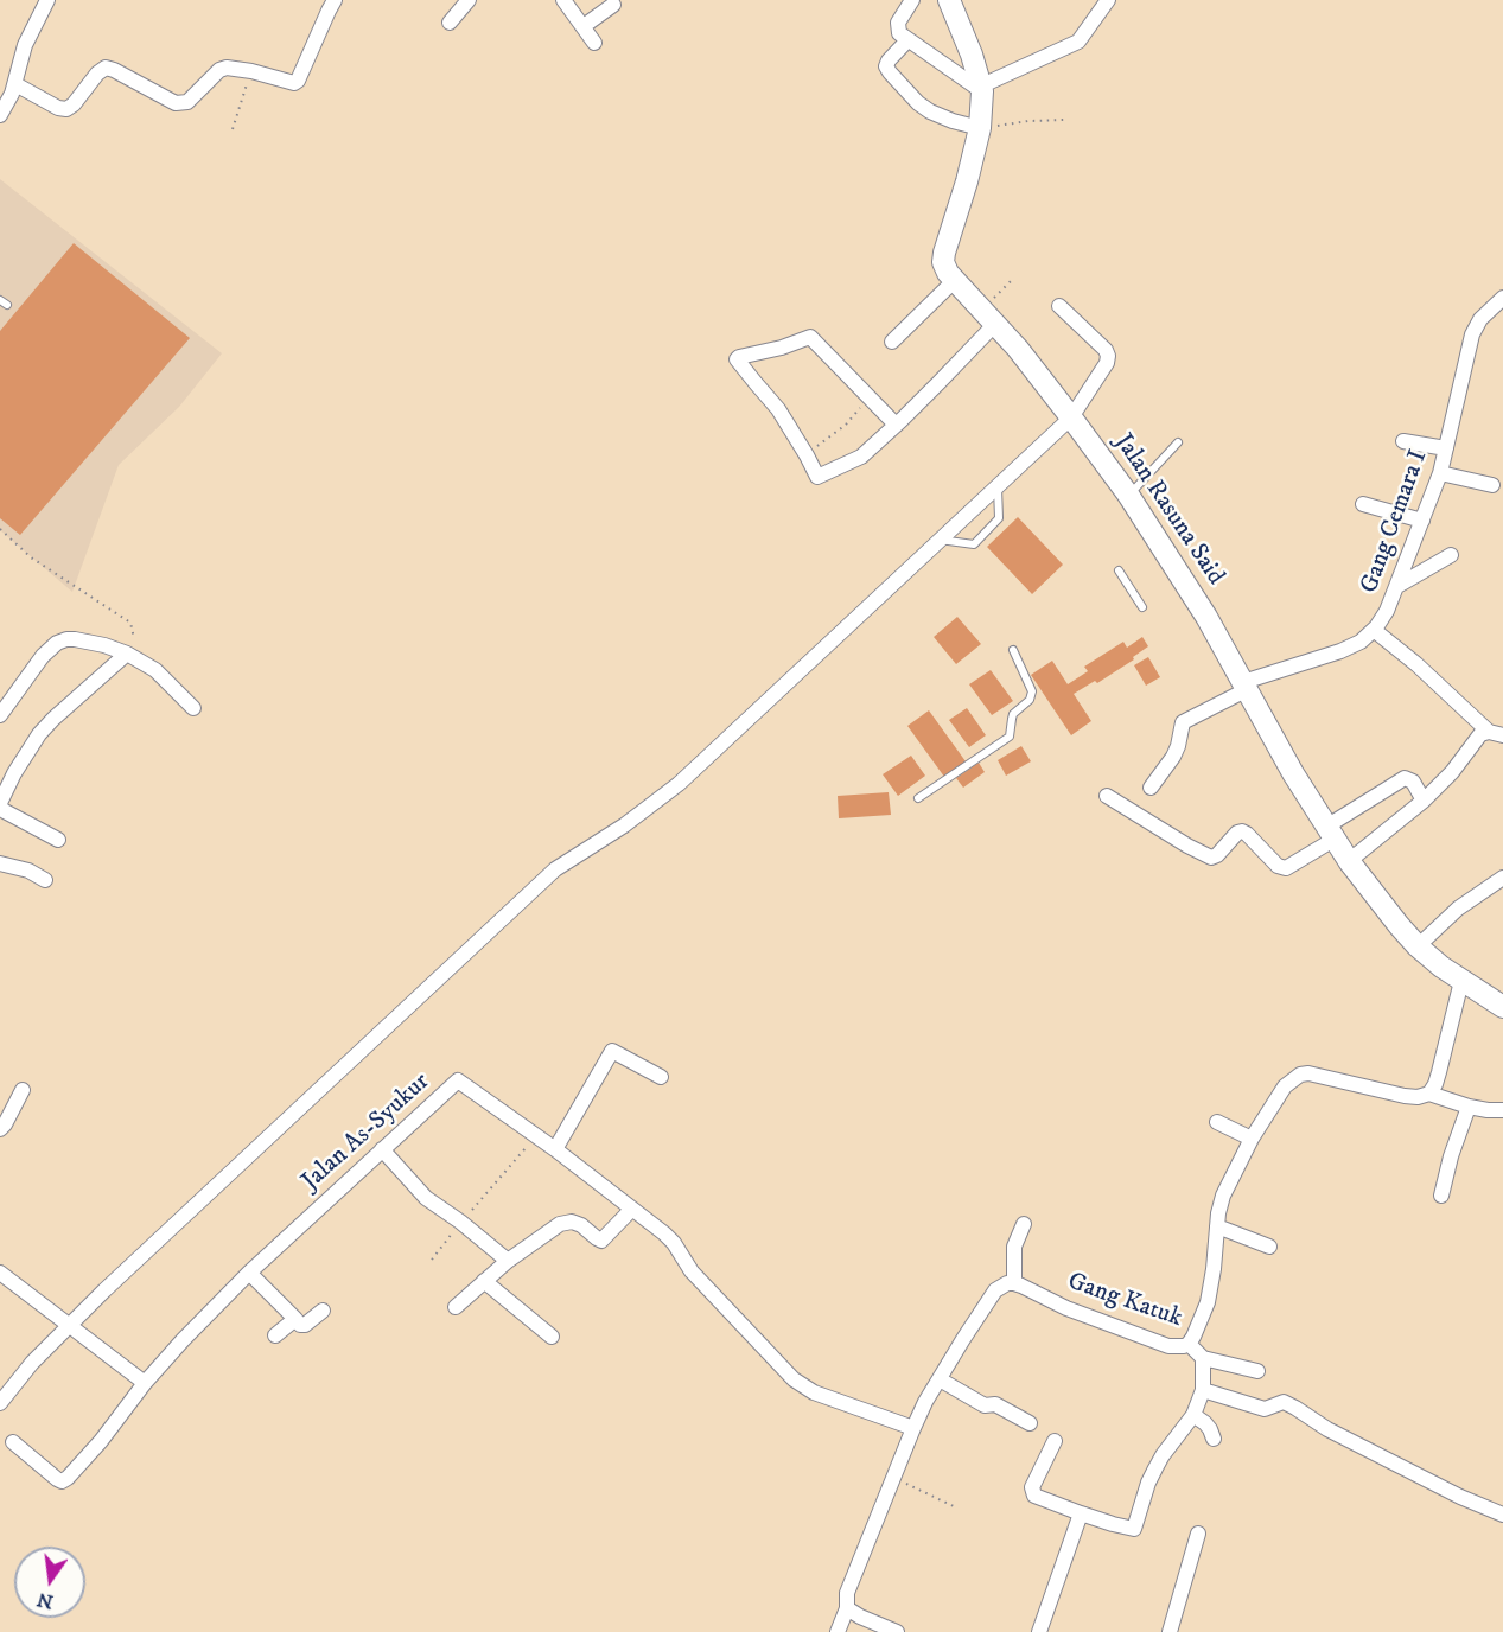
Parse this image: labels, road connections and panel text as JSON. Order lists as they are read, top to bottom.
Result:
{
  "streets": {
    "main road": ["Jalan Rasuna Said"],
    "street": ["Gang Cemara I", "Jalan As-Syukur", "Gang Katuk"]
  },
  "crossings": [
    ["Jalan Rasuna Said", "Gang Cemara I"]
  ],
  "north": "bottom"
}
